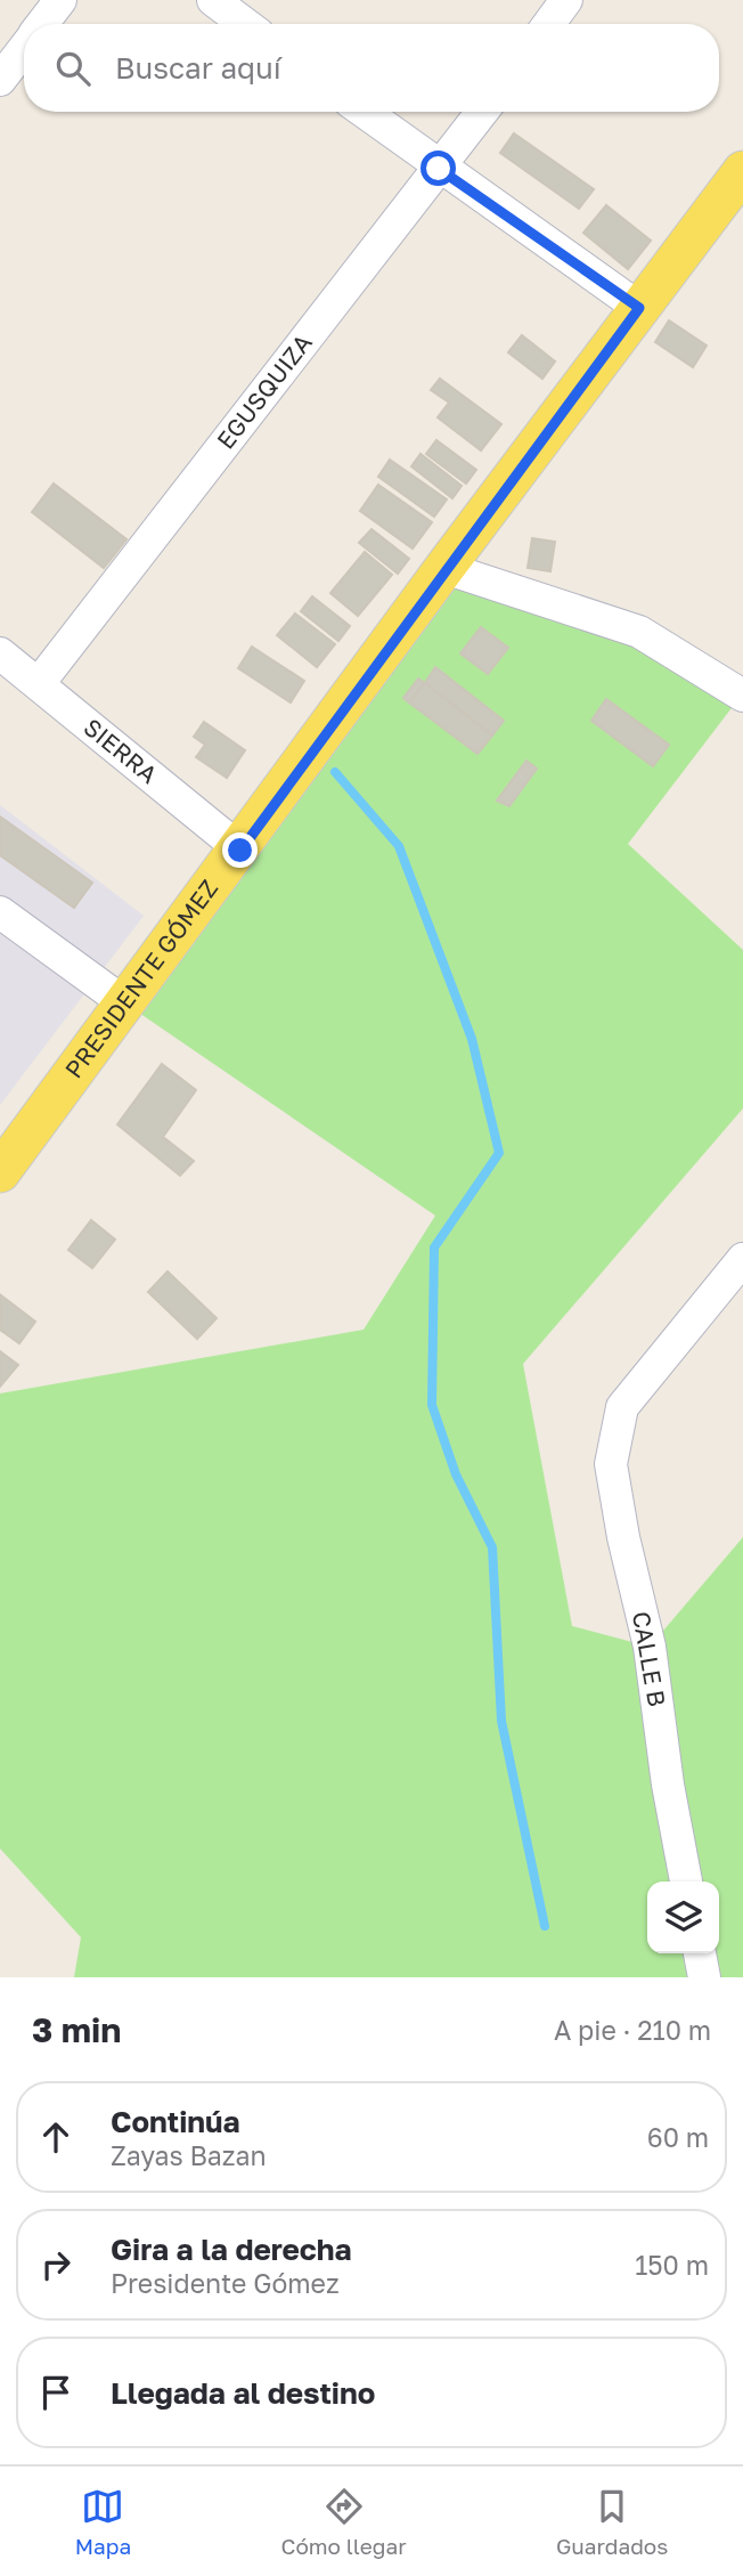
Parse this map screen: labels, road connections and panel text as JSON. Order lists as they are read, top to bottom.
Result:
{
  "streets": {
    "main road": ["PRESIDENTE GÓMEZ"],
    "street": ["EGUSQUIZA", "SIERRA", "CALLE B"]
  },
  "crossings": [
    ["EGUSQUIZA", "SIERRA"],
    ["SIERRA", "PRESIDENTE GÓMEZ"]
  ],
  "page": {
    "search": "Buscar aquí",
    "heading": ["3 min", "A pie · 210 m"],
    "list": [
      ["Continúa", "Zayas Bazan", "60 m"],
      ["Gira a la derecha", "Presidente Gómez", "150 m"],
      "Llegada al destino"
    ],
    "nav": ["Mapa", "Cómo llegar", "Guardados"]
  }
}
